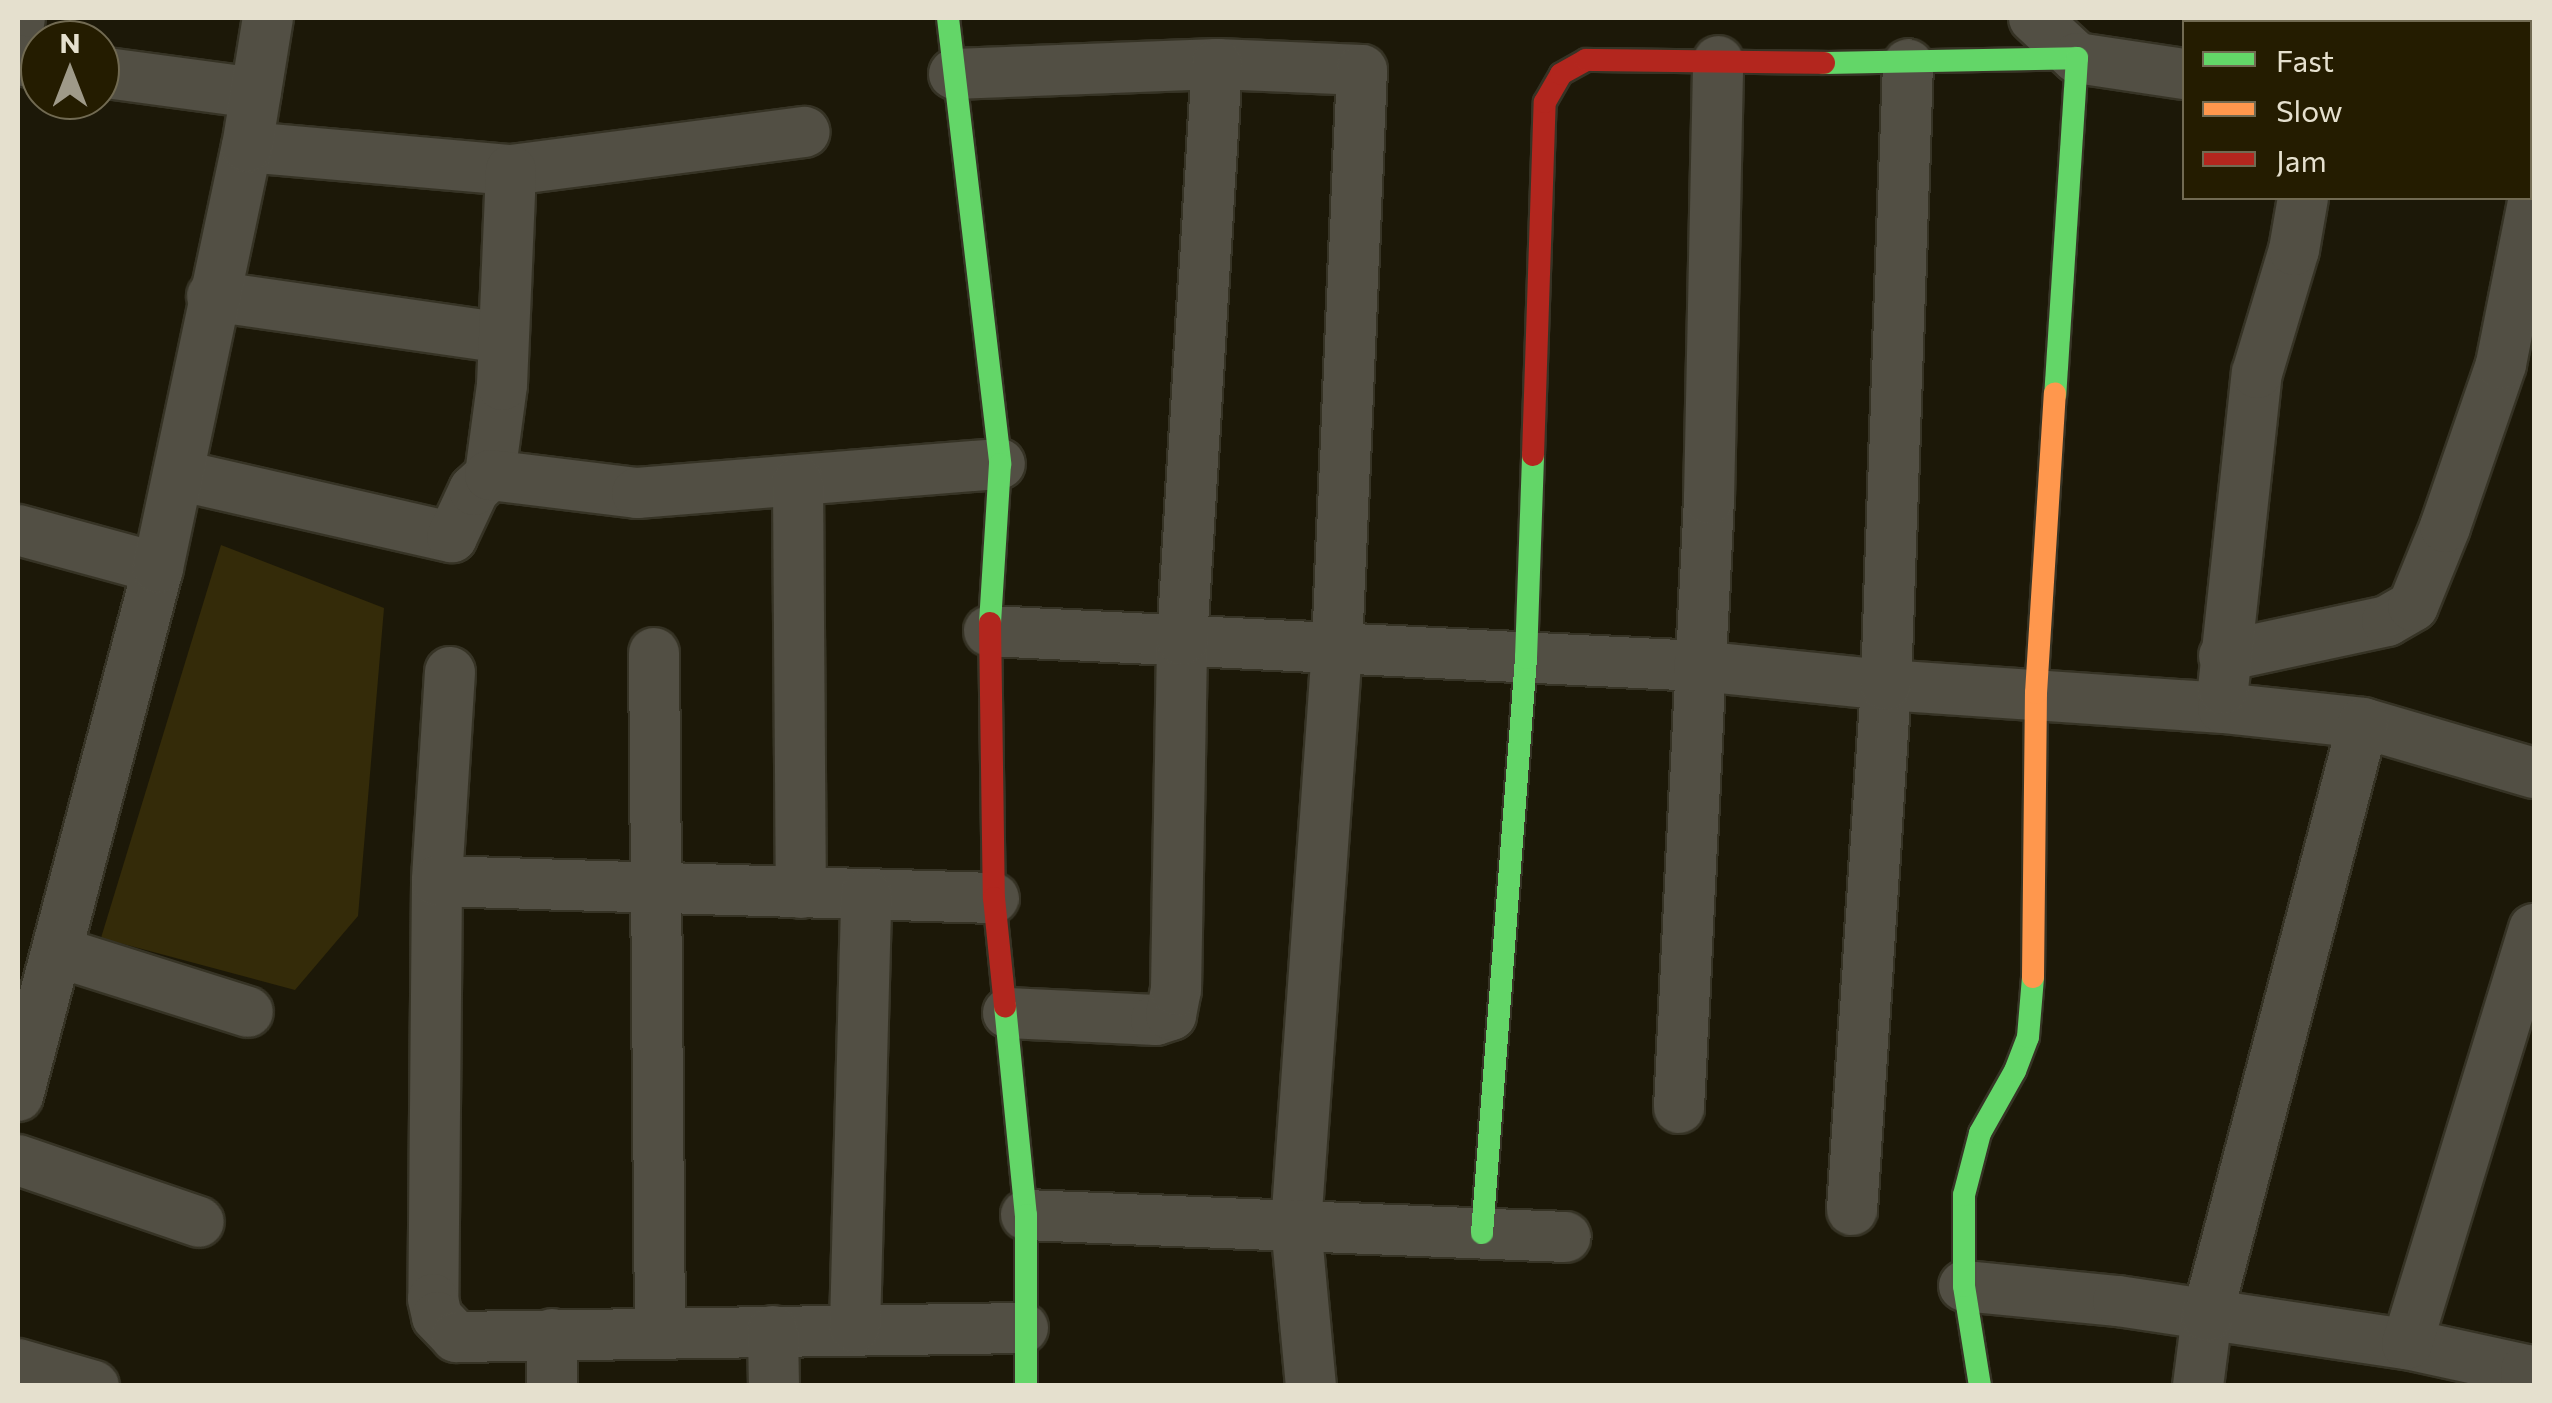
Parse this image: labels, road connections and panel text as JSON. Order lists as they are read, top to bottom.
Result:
{
  "legend": ["Fast", "Slow", "Jam"],
  "north": "top"
}
